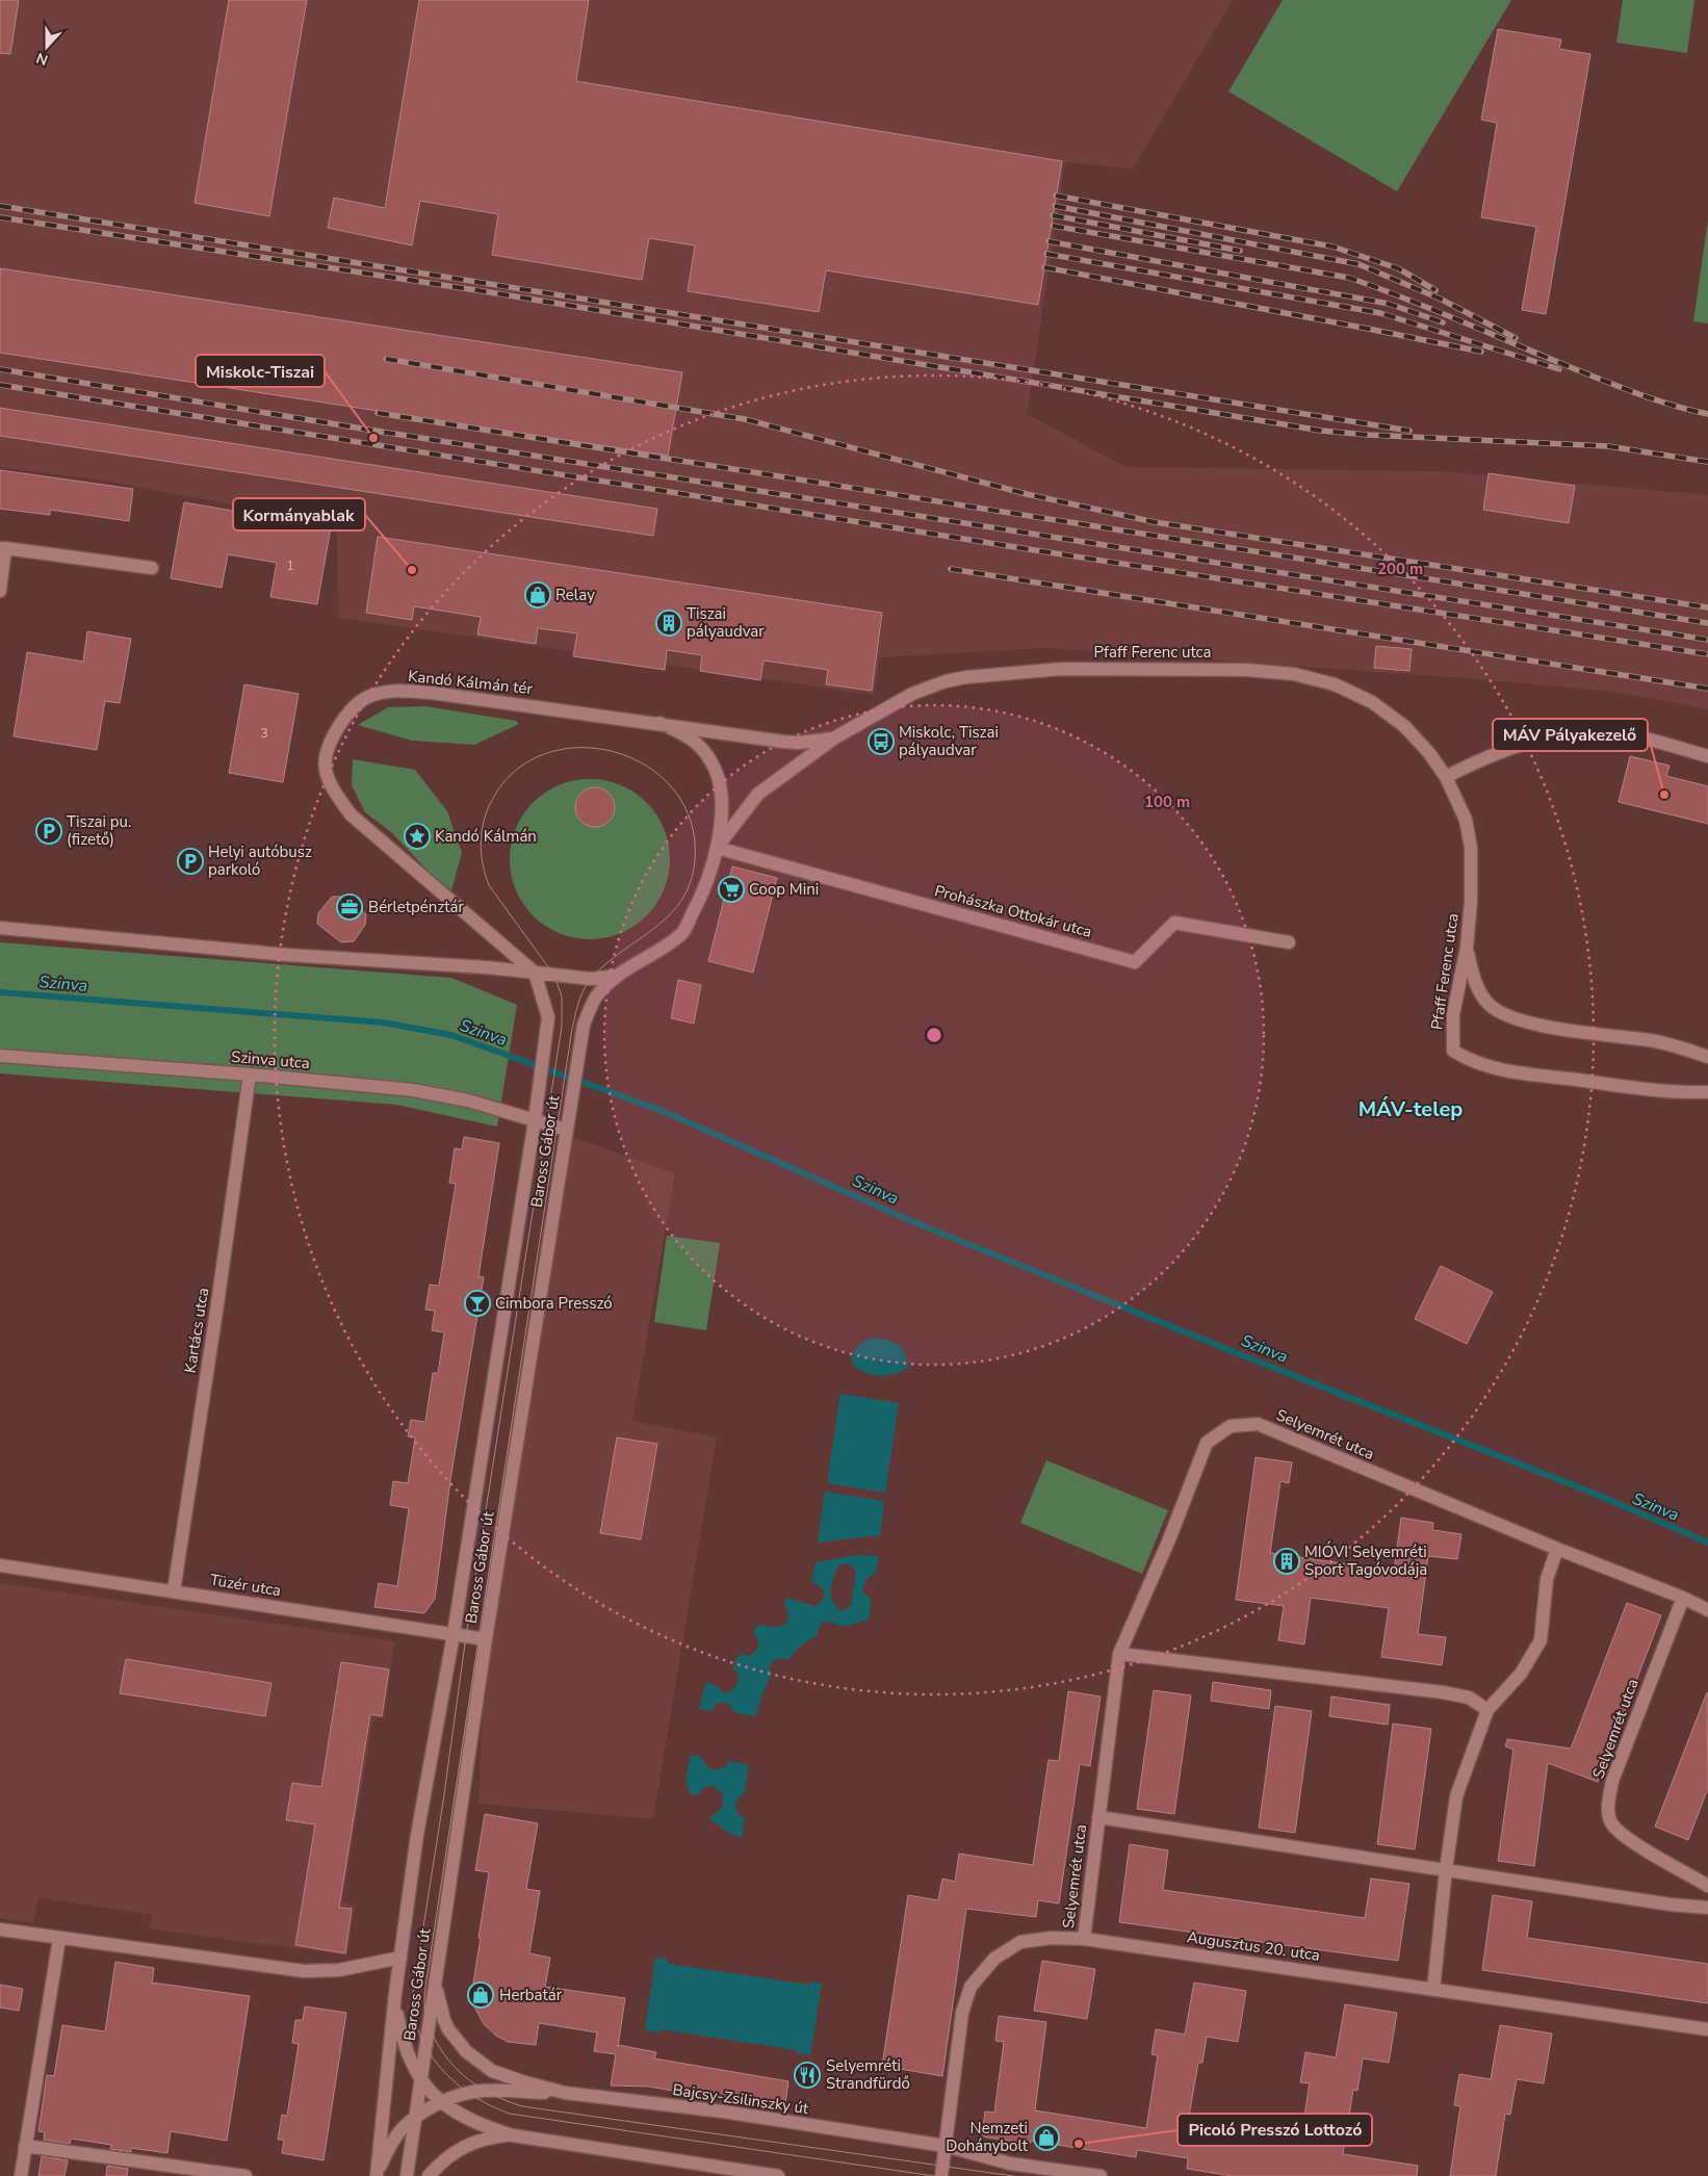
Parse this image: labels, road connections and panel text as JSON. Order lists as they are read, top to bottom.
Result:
{
  "streets": {
    "street": [
      "Pfaff Ferenc utca",
      "Kandó Kálmán tér",
      "Prohászka Ottokár utca",
      "Szinva utca",
      "Baross Gábor út",
      "Kartács utca",
      "Selyemrét utca",
      "Tüzér utca",
      "Augusztus 20. utca",
      "Bajcsy-Zsilinszky út"
    ]
  },
  "crossings": [
    ["Pfaff Ferenc utca", "Kandó Kálmán tér"],
    ["Kandó Kálmán tér", "Baross Gábor út"],
    ["Szinva utca", "Baross Gábor út"],
    ["Szinva utca", "Kartács utca"],
    ["Baross Gábor út", "Tüzér utca"],
    ["Baross Gábor út", "Bajcsy-Zsilinszky út"],
    ["Kartács utca", "Tüzér utca"],
    ["Selyemrét utca", "Augusztus 20. utca"],
    ["Augusztus 20. utca", "Bajcsy-Zsilinszky út"]
  ],
  "districts": ["MÁV-telep"],
  "water": ["Szinva"],
  "places": {
    "other": [
      "Miskolc-Tiszai",
      "Kormányablak",
      "MÁV Pályakezelő",
      "Picoló Presszó Lottozó"
    ],
    "shop": ["Relay", "Herbatár", "Nemzeti Dohánybolt"],
    "building": ["Tiszai pályaudvar", "MIÓVI Selyemréti Sport Tagóvodája"],
    "bus stop": ["Miskolc, Tiszai pályaudvar"],
    "parking": ["Tiszai pu. (fizető)", "Helyi autóbusz parkoló"],
    "place": ["Kandó Kálmán"],
    "supermarket": ["Coop Mini"],
    "office": ["Bérletpénztár"],
    "bar": ["Cimbora Presszó"],
    "restaurant": ["Selyemréti Strandfürdő"]
  },
  "house_numbers": ["1", "3"],
  "north": "bottom",
  "rings": ["200 m", "100 m"]
}
